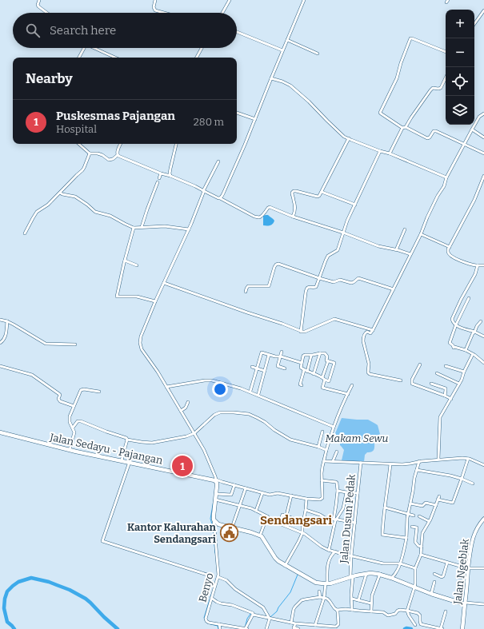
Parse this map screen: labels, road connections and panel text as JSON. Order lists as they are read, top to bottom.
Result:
{
  "streets": {
    "main road": ["Jalan Sedayu - Pajangan", "Jalan Ngeblak"],
    "street": ["Jalan Dusun Pedak", "Benyo"]
  },
  "districts": ["Sendangsari"],
  "parks": ["Makam Sewu"],
  "places": {
    "public building": ["Kantor Kalurahan Sendangsari"]
  },
  "page": {
    "map_buttons": ["+", "−"],
    "search": "Search here",
    "heading": "Nearby",
    "list": [
      {
        "mark": "1",
        "name": "Puskesmas Pajangan",
        "note": "Hospital",
        "value": "280 m"
      }
    ],
    "pins": "1"
  }
}
